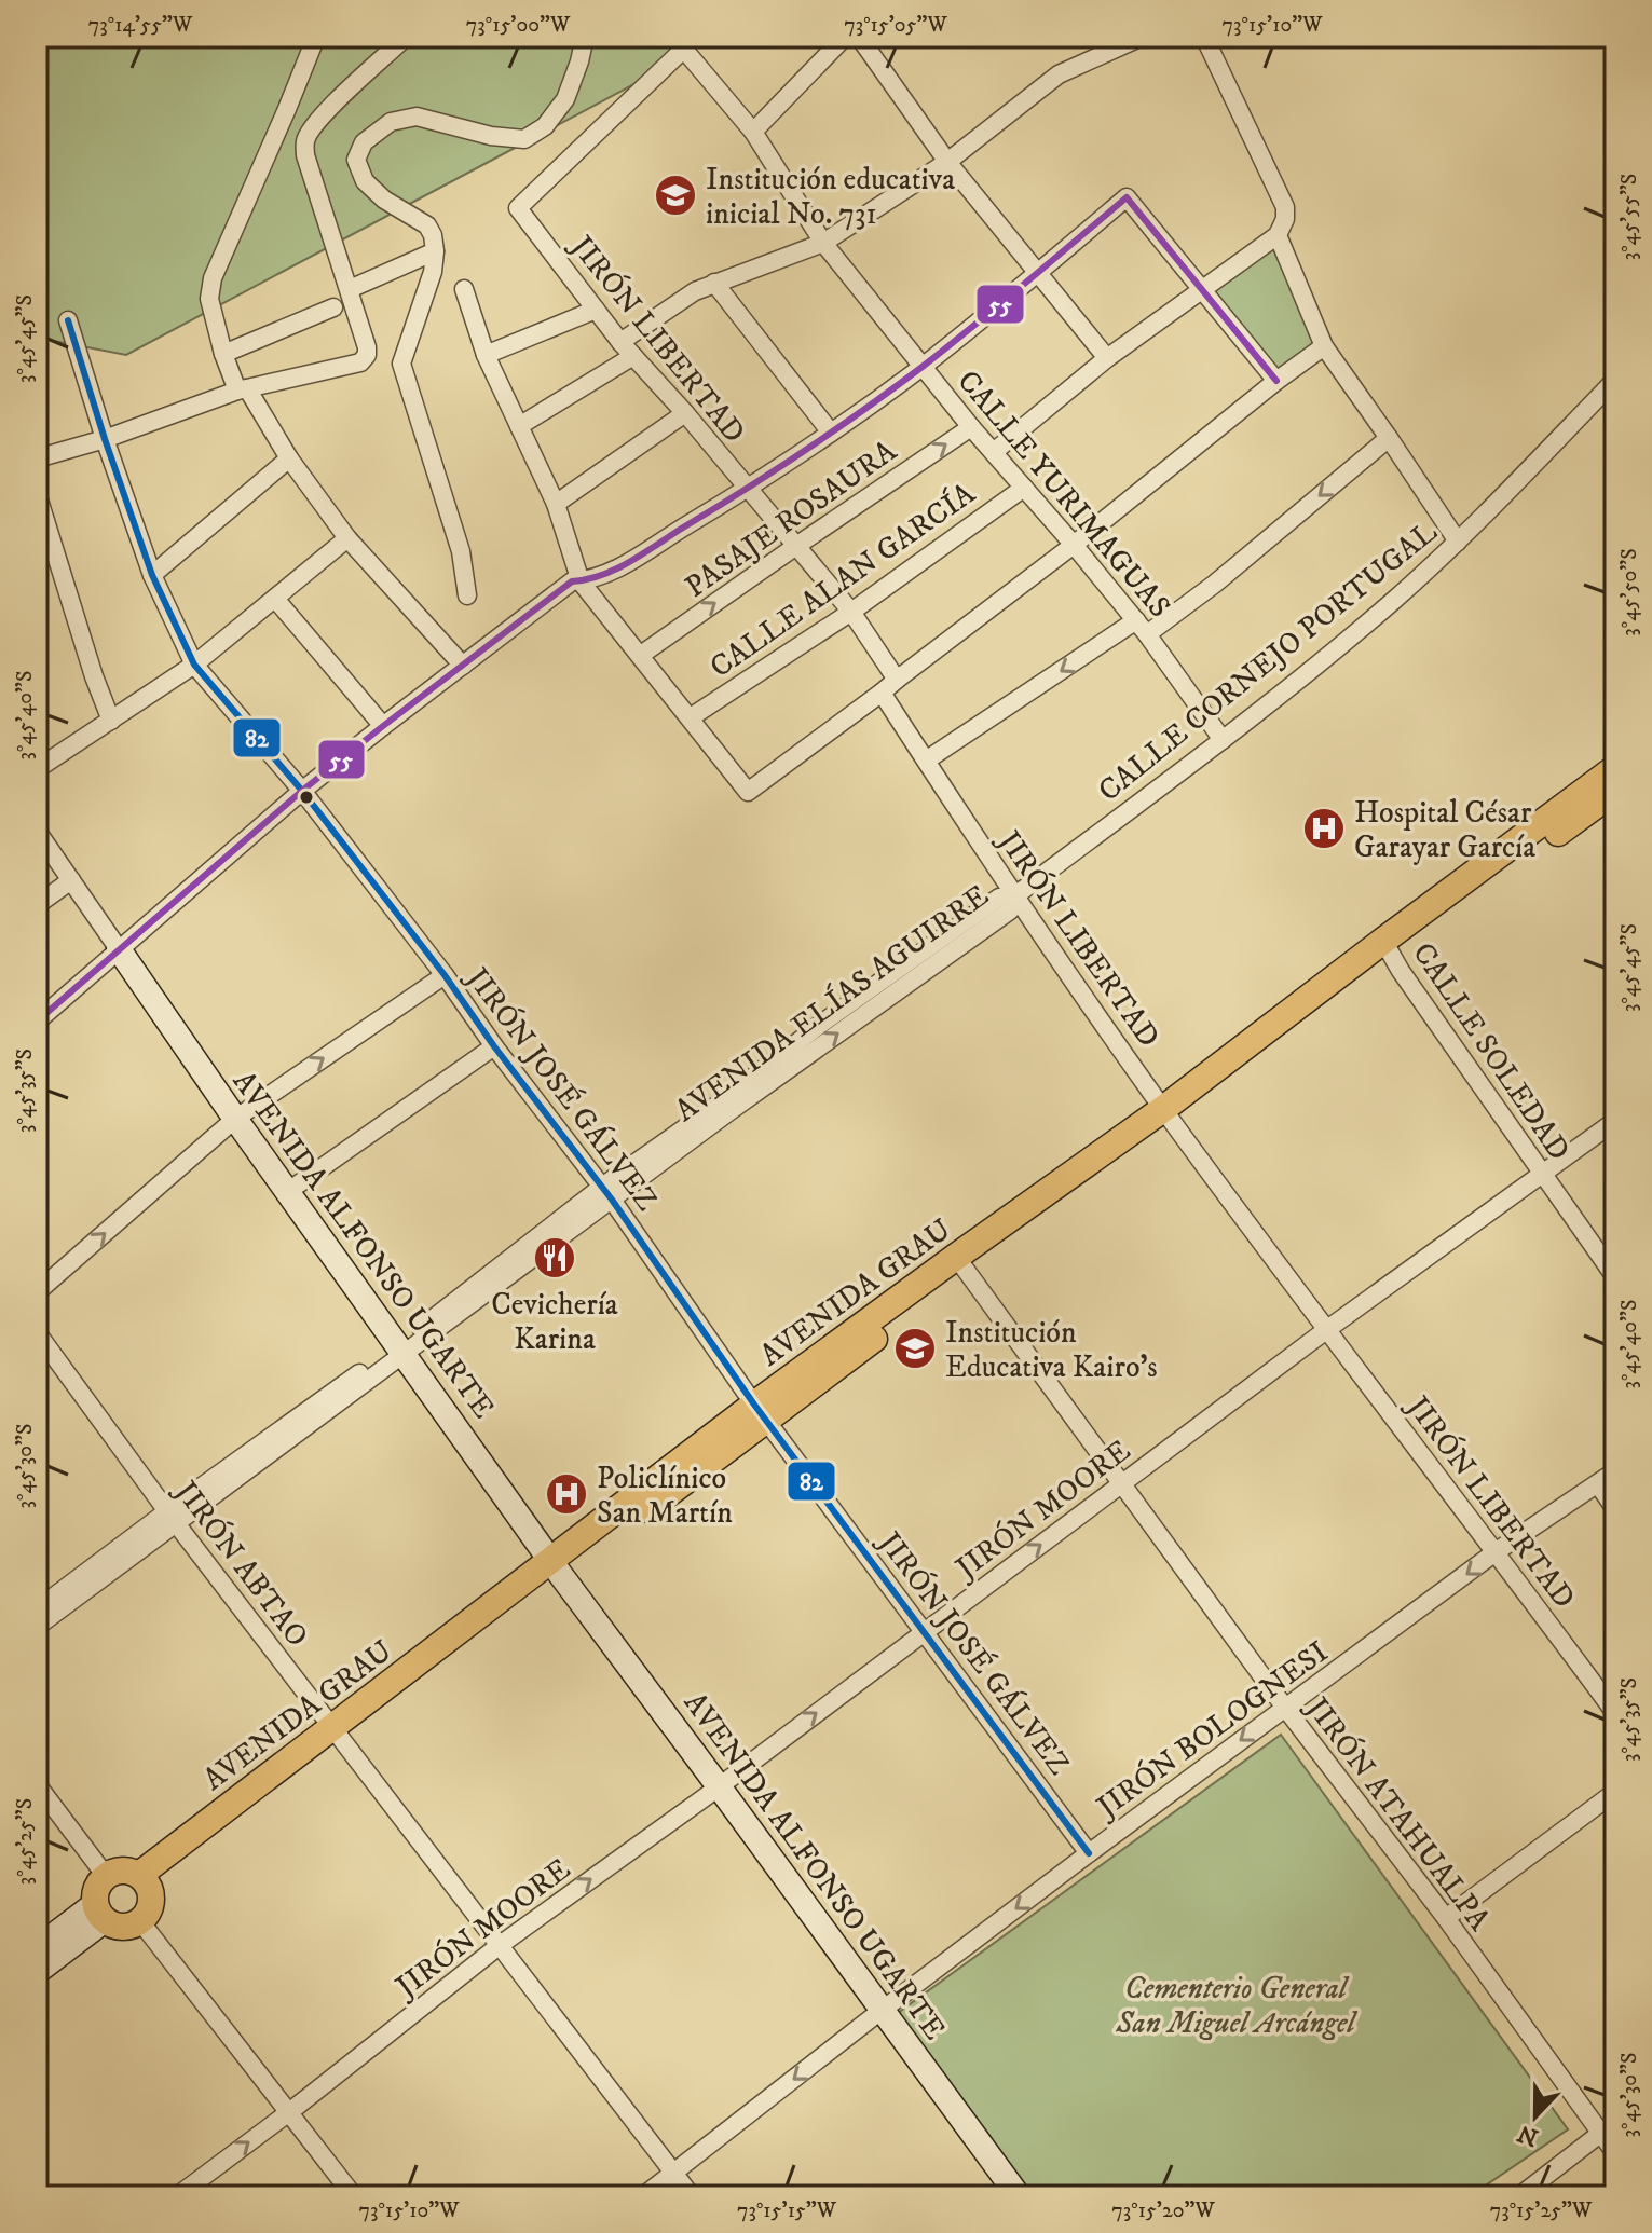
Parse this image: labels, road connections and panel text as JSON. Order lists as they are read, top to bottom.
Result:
{
  "streets": {
    "main road": ["AVENIDA ALFONSO UGARTE", "AVENIDA GRAU"],
    "street": [
      "JIRÓN LIBERTAD",
      "CALLE YURIMAGUAS",
      "PASAJE ROSAURA",
      "CALLE ALAN GARCÍA",
      "CALLE CORNEJO PORTUGAL",
      "AVENIDA ELÍAS AGUIRRE",
      "CALLE SOLEDAD",
      "JIRÓN JOSÉ GÁLVEZ",
      "JIRÓN MOORE",
      "JIRÓN ABTAO",
      "JIRÓN BOLOGNESI",
      "JIRÓN ATAHUALPA"
    ]
  },
  "crossings": [
    ["JIRÓN LIBERTAD", "CALLE YURIMAGUAS"],
    ["JIRÓN LIBERTAD", "PASAJE ROSAURA"],
    ["JIRÓN LIBERTAD", "CALLE ALAN GARCÍA"],
    ["JIRÓN LIBERTAD", "CALLE CORNEJO PORTUGAL"],
    ["JIRÓN LIBERTAD", "AVENIDA ELÍAS AGUIRRE"],
    ["JIRÓN LIBERTAD", "AVENIDA GRAU"],
    ["JIRÓN LIBERTAD", "JIRÓN MOORE"],
    ["JIRÓN LIBERTAD", "JIRÓN BOLOGNESI"],
    ["CALLE YURIMAGUAS", "PASAJE ROSAURA"],
    ["CALLE YURIMAGUAS", "CALLE ALAN GARCÍA"],
    ["CALLE YURIMAGUAS", "CALLE CORNEJO PORTUGAL"],
    ["CALLE CORNEJO PORTUGAL", "AVENIDA ELÍAS AGUIRRE"],
    ["AVENIDA ELÍAS AGUIRRE", "JIRÓN JOSÉ GÁLVEZ"],
    ["AVENIDA ELÍAS AGUIRRE", "AVENIDA ALFONSO UGARTE"],
    ["AVENIDA ELÍAS AGUIRRE", "JIRÓN ABTAO"],
    ["CALLE SOLEDAD", "AVENIDA GRAU"],
    ["CALLE SOLEDAD", "JIRÓN MOORE"],
    ["JIRÓN JOSÉ GÁLVEZ", "AVENIDA GRAU"],
    ["JIRÓN JOSÉ GÁLVEZ", "JIRÓN MOORE"],
    ["JIRÓN JOSÉ GÁLVEZ", "JIRÓN BOLOGNESI"],
    ["AVENIDA ALFONSO UGARTE", "AVENIDA GRAU"],
    ["AVENIDA ALFONSO UGARTE", "JIRÓN MOORE"],
    ["AVENIDA ALFONSO UGARTE", "JIRÓN BOLOGNESI"],
    ["AVENIDA GRAU", "JIRÓN ABTAO"],
    ["AVENIDA GRAU", "JIRÓN ATAHUALPA"],
    ["JIRÓN MOORE", "JIRÓN ABTAO"],
    ["JIRÓN MOORE", "JIRÓN ATAHUALPA"],
    ["JIRÓN ABTAO", "JIRÓN BOLOGNESI"],
    ["JIRÓN BOLOGNESI", "JIRÓN ATAHUALPA"]
  ],
  "one_way": ["JIRÓN MOORE", "JIRÓN BOLOGNESI"],
  "parks": ["Cementerio General San Miguel Arcángel"],
  "places": {
    "school or university": ["Institución educativa inicial No. 731", "Institución Educativa Kairo's"],
    "hospital": ["Hospital César Garayar García", "Policlínico San Martín"],
    "restaurant": ["Cevichería Karina"]
  },
  "lines": ["transit line 55", "transit line 82"],
  "north": "bottom",
  "coordinates": [
    "73°14'55\"W",
    "73°15'00\"W",
    "73°15'05\"W",
    "73°15'10\"W",
    "3°45'55\"S",
    "3°45'45\"S",
    "3°45'50\"S",
    "3°45'40\"S",
    "3°45'35\"S",
    "3°45'30\"S",
    "3°45'25\"S",
    "73°15'15\"W",
    "73°15'20\"W",
    "73°15'25\"W"
  ]
}
